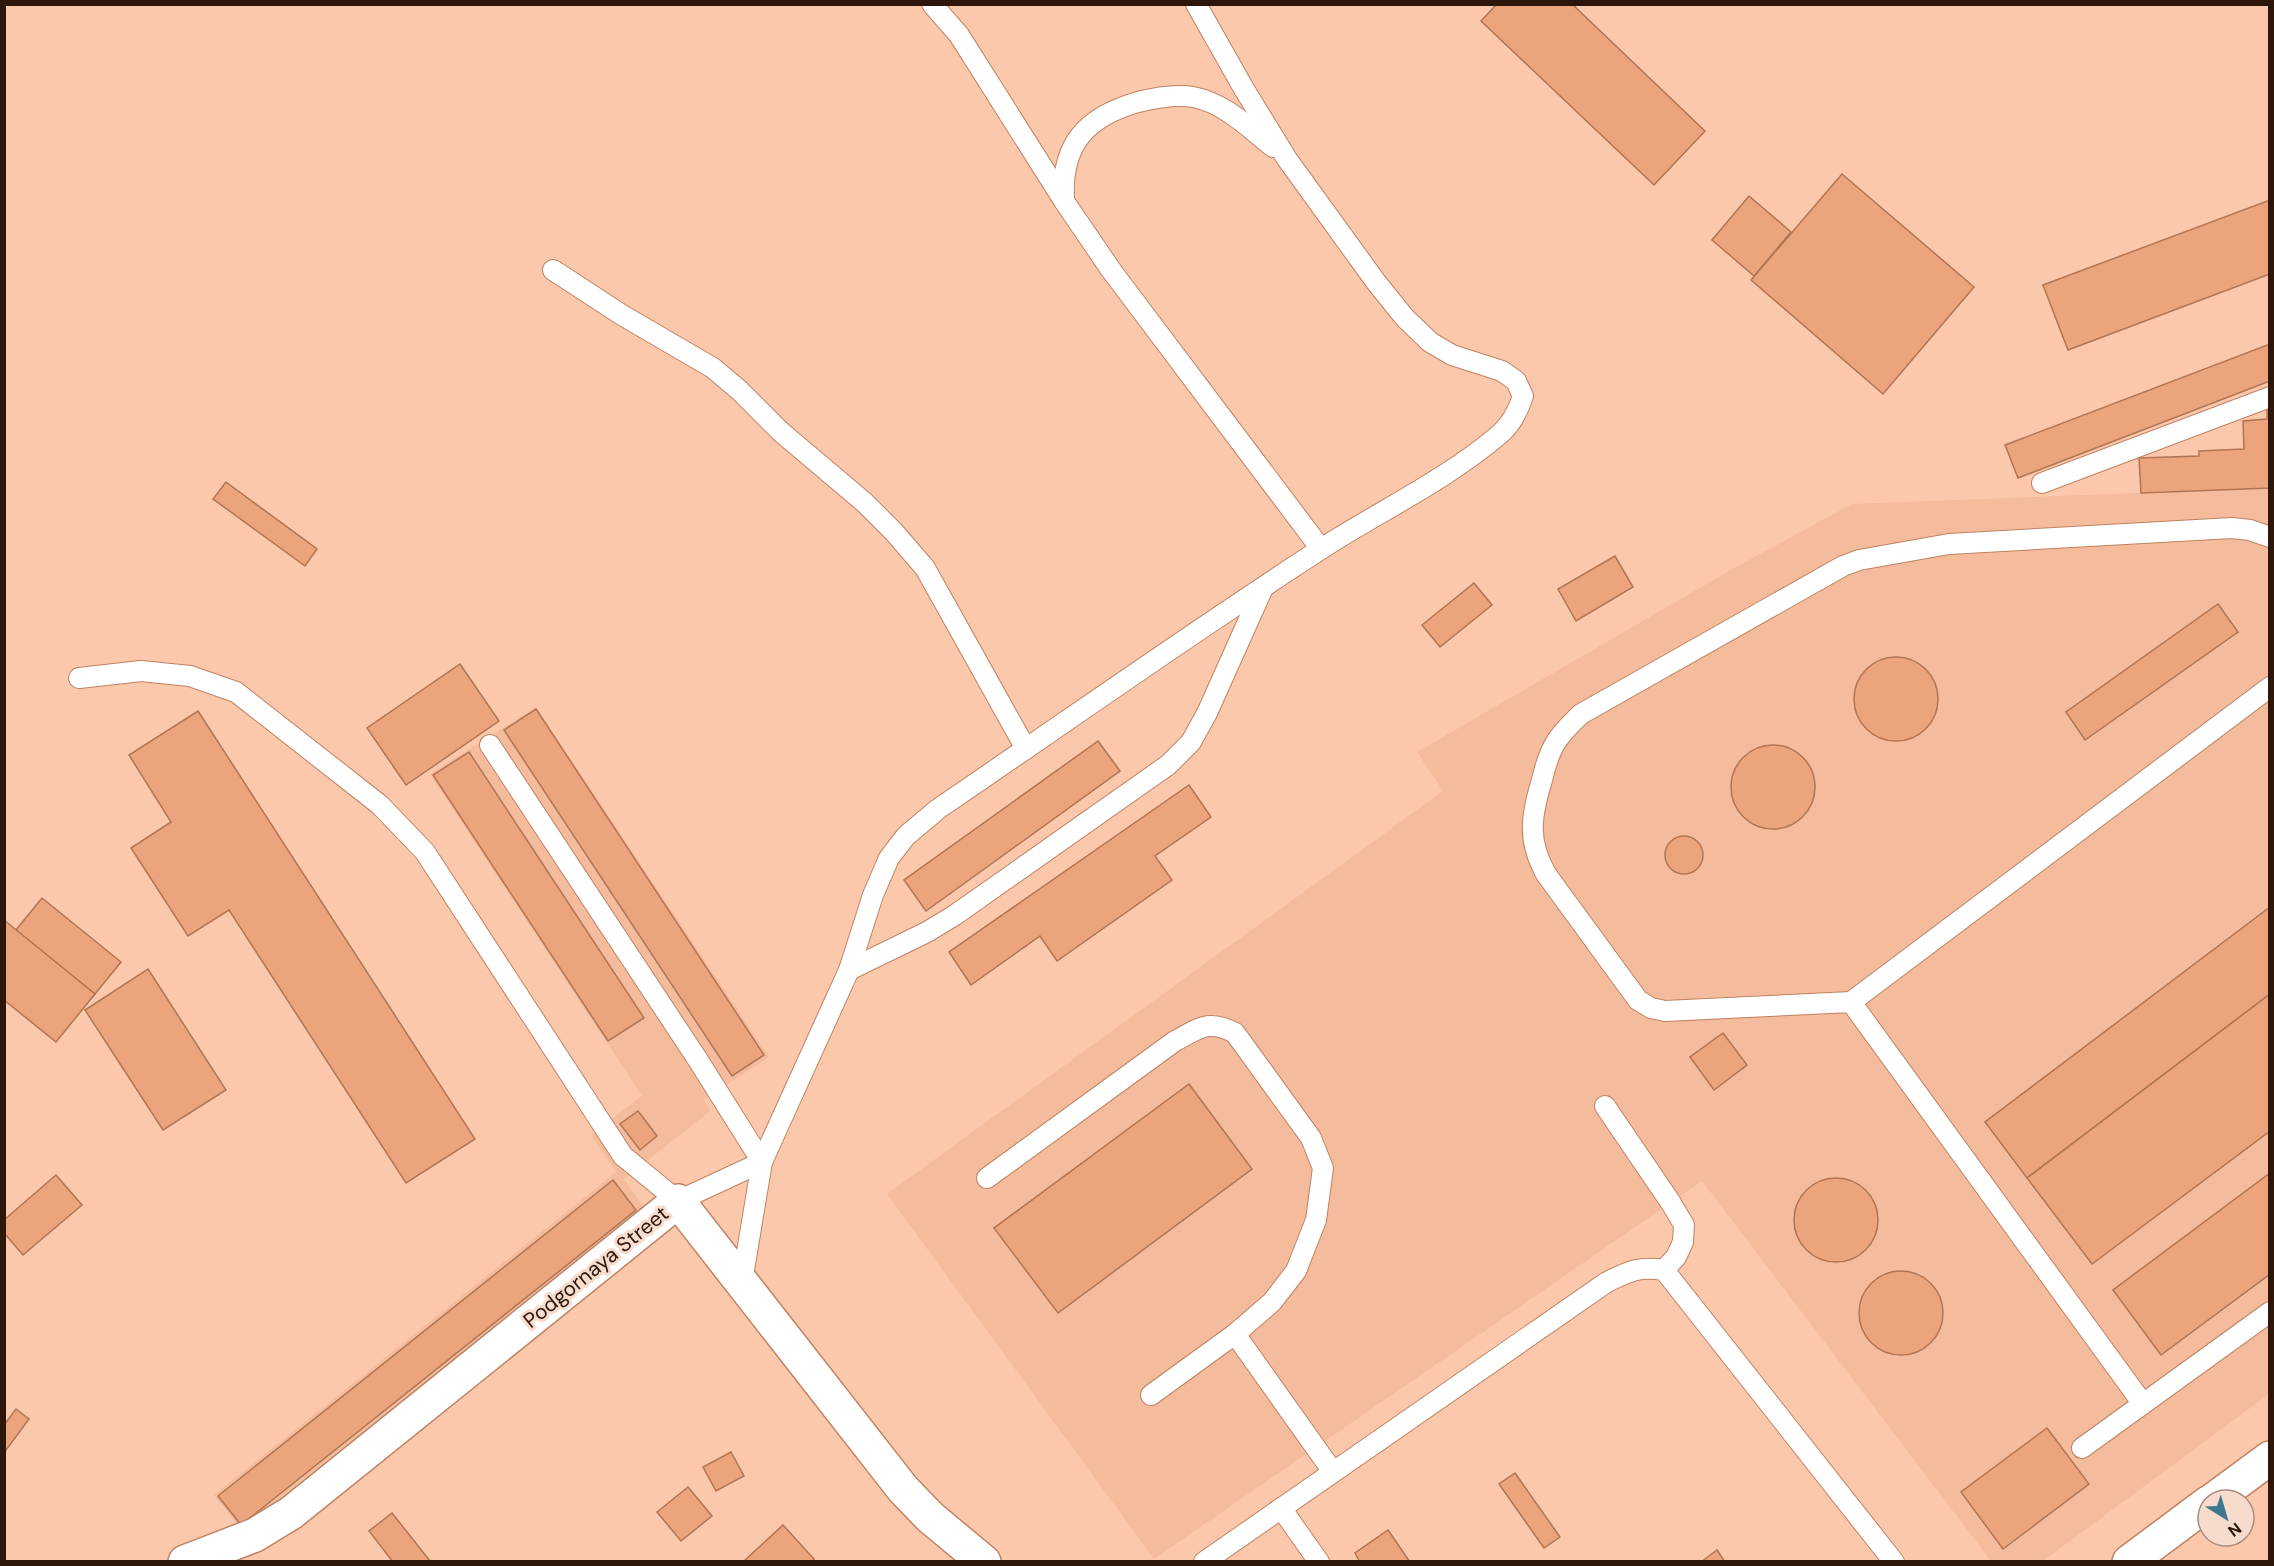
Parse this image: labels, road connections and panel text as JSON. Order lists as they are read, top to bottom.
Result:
{
  "streets": {
    "street": ["Podgornaya Street"]
  },
  "north": "bottom right"
}
